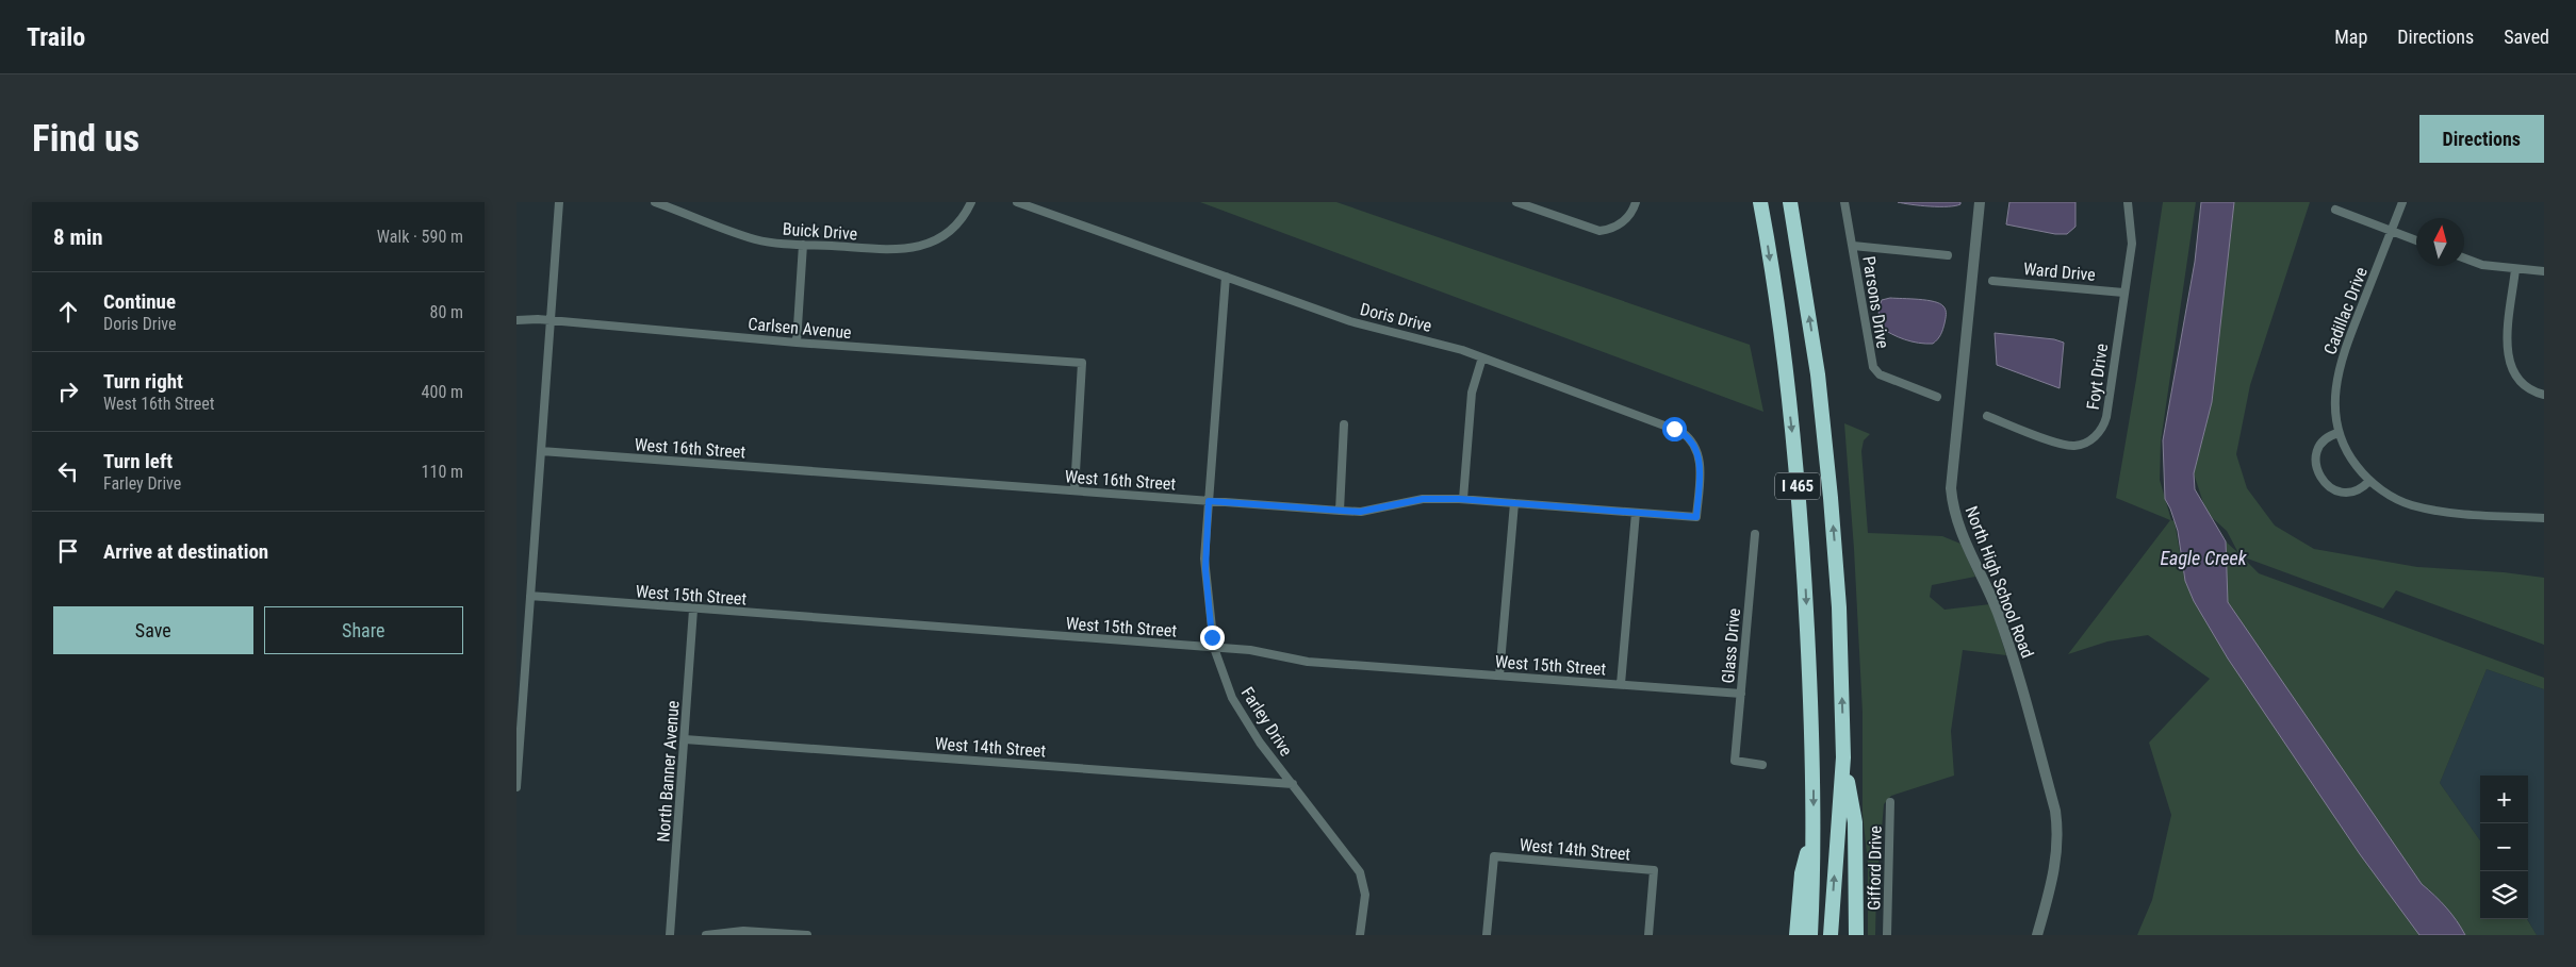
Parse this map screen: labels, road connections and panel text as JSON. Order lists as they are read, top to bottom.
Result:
{
  "streets": {
    "highway": ["I 465"],
    "street": [
      "Buick Drive",
      "Ward Drive",
      "Parsons Drive",
      "Cadillac Drive",
      "Doris Drive",
      "Carlsen Avenue",
      "Foyt Drive",
      "West 16th Street",
      "North High School Road",
      "West 15th Street",
      "Glass Drive",
      "Farley Drive",
      "West 14th Street",
      "North Banner Avenue",
      "Gifford Drive"
    ]
  },
  "crossings": [
    ["Ward Drive", "Foyt Drive"],
    ["Doris Drive", "West 16th Street"],
    ["Doris Drive", "Farley Drive"],
    ["Carlsen Avenue", "West 16th Street"],
    ["West 16th Street", "Farley Drive"],
    ["West 15th Street", "Glass Drive"],
    ["West 15th Street", "Farley Drive"],
    ["West 15th Street", "North Banner Avenue"],
    ["Farley Drive", "West 14th Street"],
    ["West 14th Street", "North Banner Avenue"]
  ],
  "water": ["Eagle Creek"],
  "north": "top",
  "page": {
    "header": "Trailo",
    "nav": ["Map", "Directions", "Saved"],
    "buttons": [
      "Directions",
      ["Save", "Share"]
    ],
    "title": "Find us",
    "heading": ["8 min", "Walk · 590 m"],
    "list": [
      ["Continue", "Doris Drive", "80 m"],
      ["Turn right", "West 16th Street", "400 m"],
      ["Turn left", "Farley Drive", "110 m"],
      "Arrive at destination"
    ],
    "map_buttons": ["+", "−"]
  }
}
